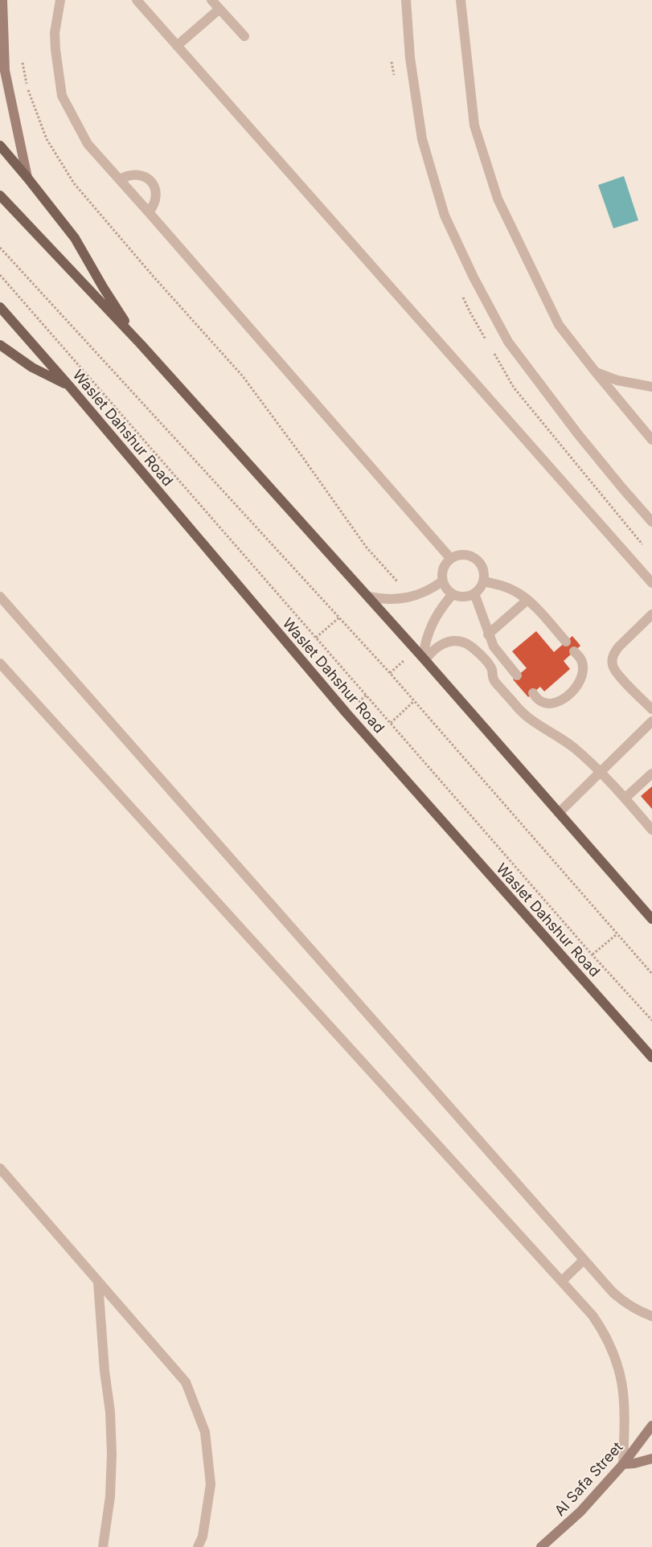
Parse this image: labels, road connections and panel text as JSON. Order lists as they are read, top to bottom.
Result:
{
  "streets": {
    "main road": ["Waslet Dahshur Road"],
    "street": ["Al Safa Street"]
  }
}
